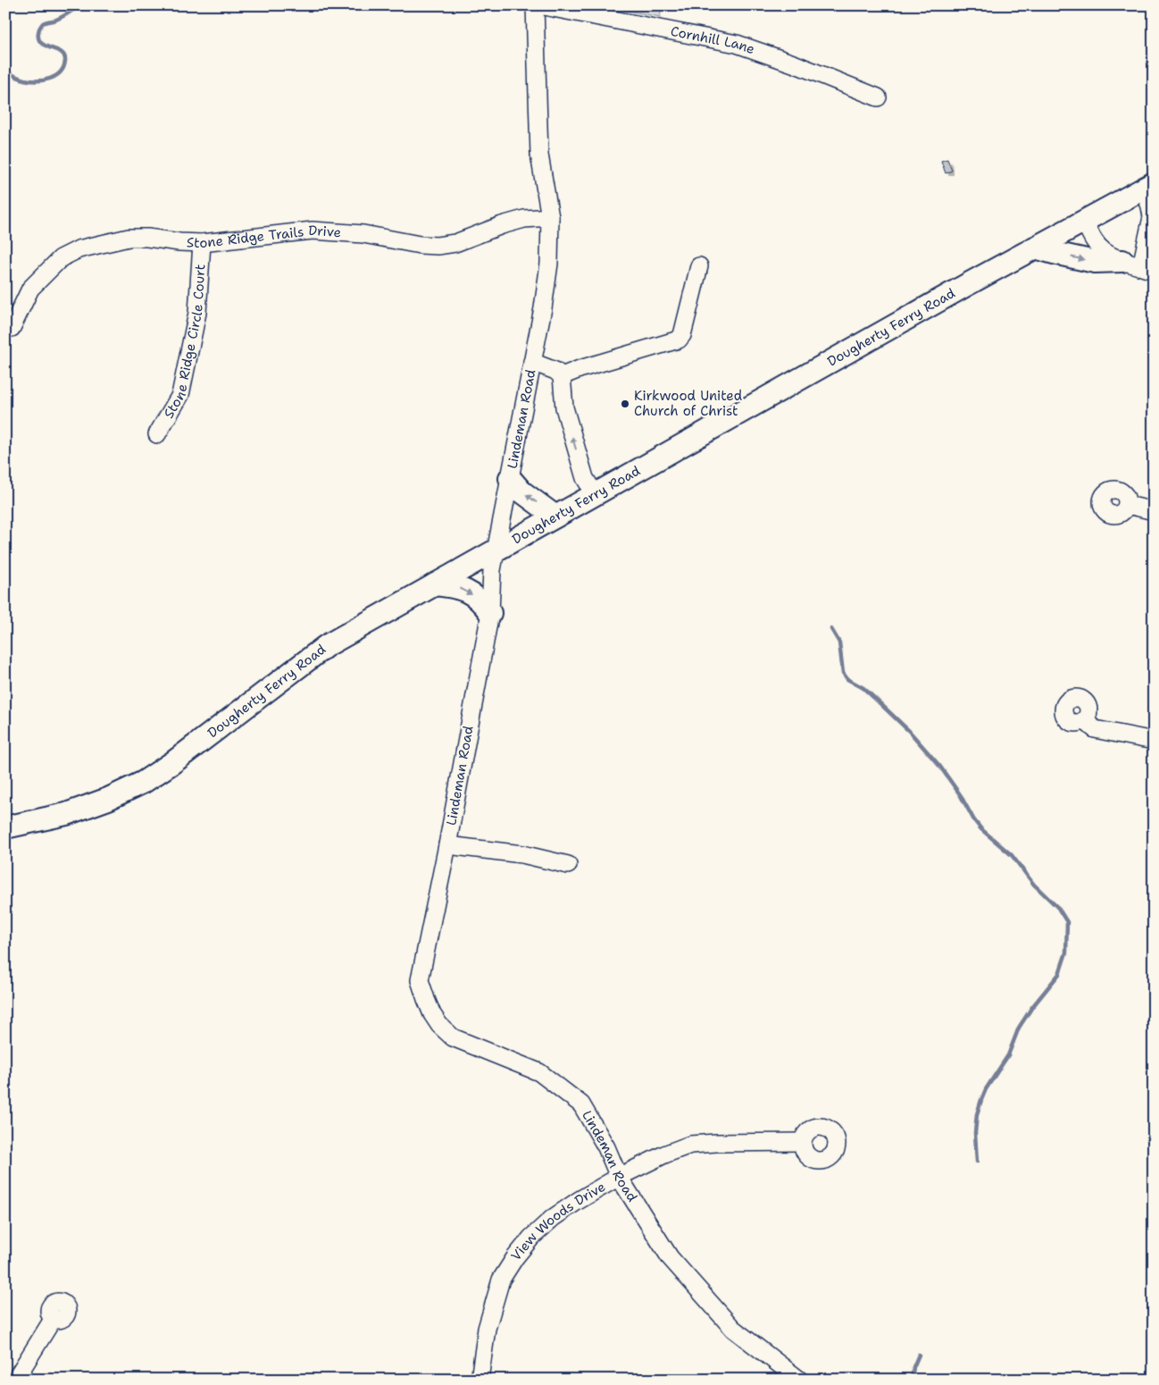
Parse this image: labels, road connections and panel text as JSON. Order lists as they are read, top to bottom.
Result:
{
  "streets": {
    "main road": ["Dougherty Ferry Road"],
    "street": [
      "Cornhill Lane",
      "Stone Ridge Trails Drive",
      "Stone Ridge Circle Court",
      "Lindeman Road",
      "View Woods Drive"
    ]
  },
  "crossings": [
    ["Stone Ridge Trails Drive", "Stone Ridge Circle Court"],
    ["Stone Ridge Trails Drive", "Lindeman Road"],
    ["Dougherty Ferry Road", "Lindeman Road"],
    ["Lindeman Road", "View Woods Drive"]
  ],
  "places": ["Kirkwood United Church of Christ"]
}
